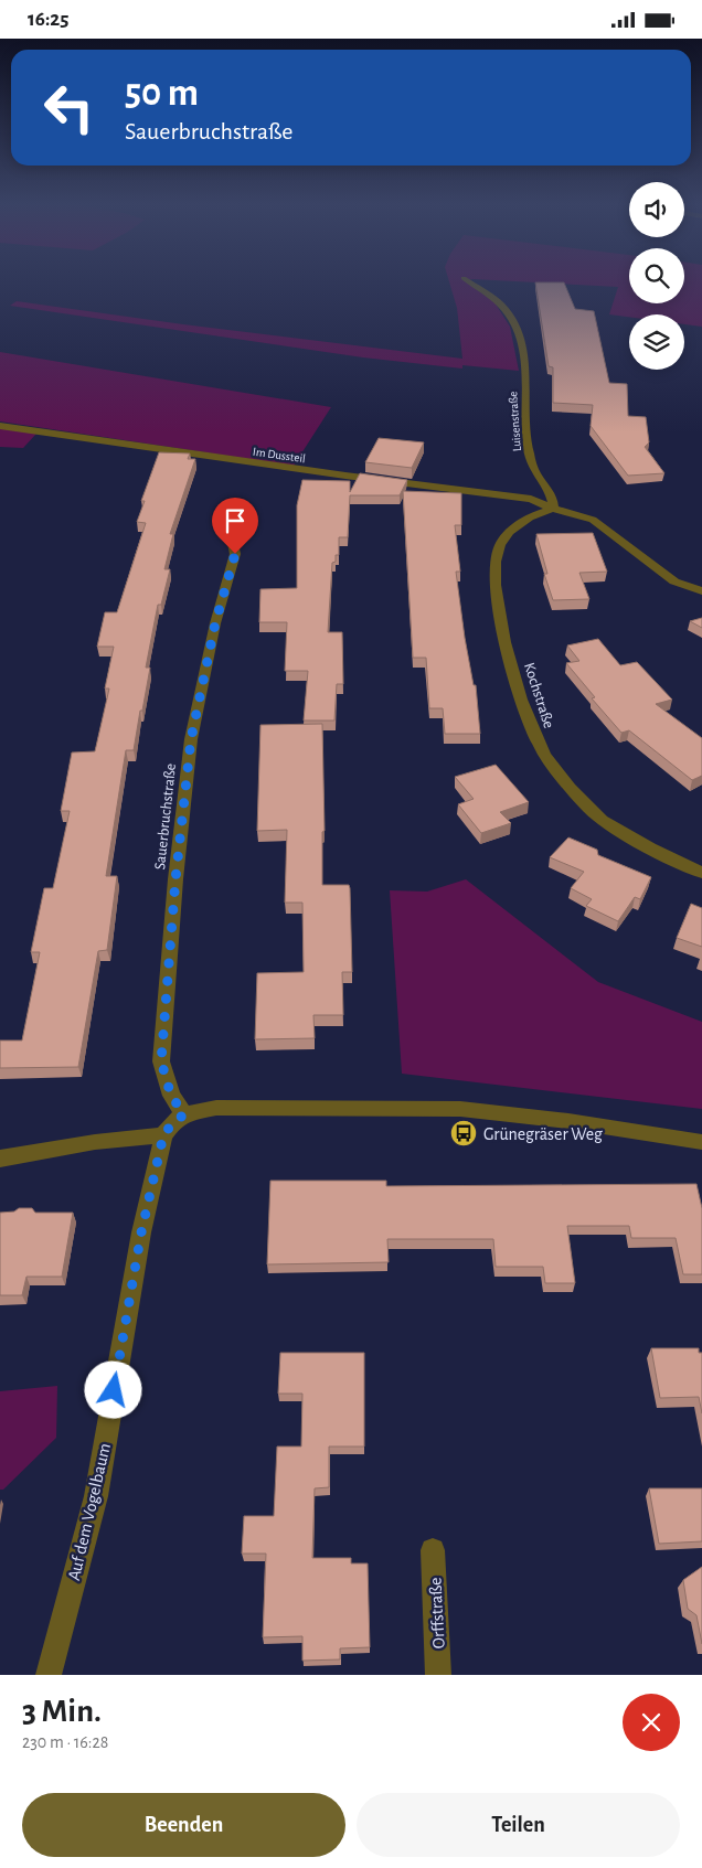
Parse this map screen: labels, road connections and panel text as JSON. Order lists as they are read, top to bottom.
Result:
{
  "streets": {
    "street": [
      "Luisenstraße",
      "Im Dussteil",
      "Kochstraße",
      "Sauerbruchstraße",
      "Auf dem Vogelbaum",
      "Orffstraße"
    ]
  },
  "crossings": [
    ["Luisenstraße", "Im Dussteil"],
    ["Luisenstraße", "Kochstraße"],
    ["Im Dussteil", "Kochstraße"],
    ["Sauerbruchstraße", "Auf dem Vogelbaum"]
  ],
  "places": {
    "bus stop": ["Grünegräser Weg"]
  },
  "page": {
    "status": "16:25",
    "turn": ["50 m", "Sauerbruchstraße"],
    "heading": ["3 Min.", "230 m · 16:28"],
    "buttons": ["Beenden", "Teilen"]
  }
}
